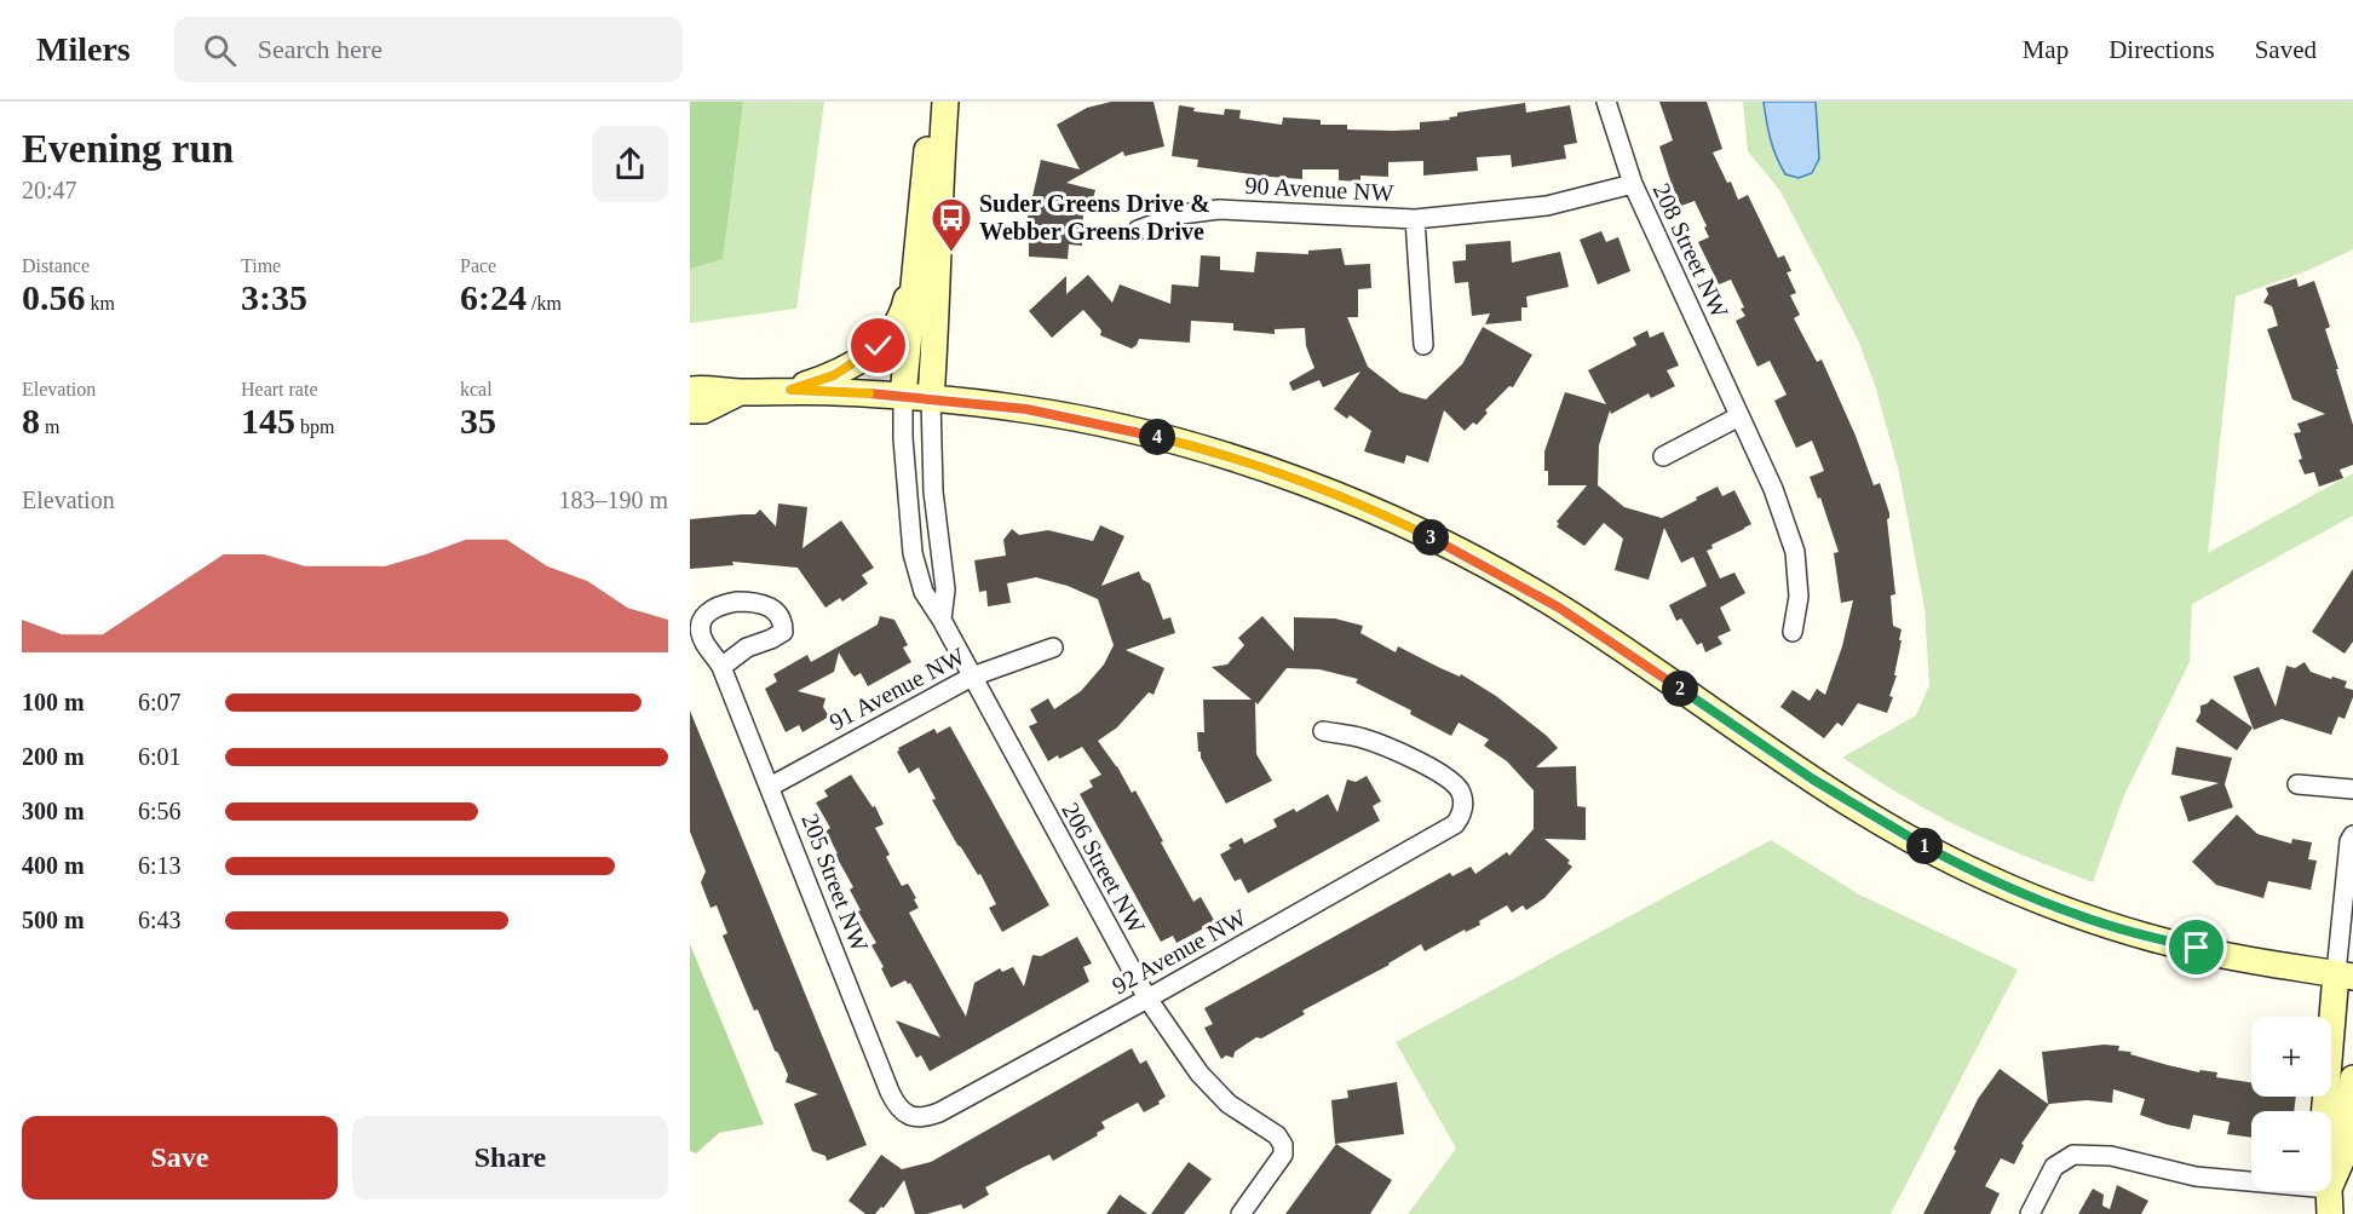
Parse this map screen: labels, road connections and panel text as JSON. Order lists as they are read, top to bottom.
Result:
{
  "streets": {
    "street": [
      "90 Avenue NW",
      "208 Street NW",
      "91 Avenue NW",
      "206 Street NW",
      "205 Street NW",
      "92 Avenue NW"
    ]
  },
  "crossings": [
    ["90 Avenue NW", "208 Street NW"],
    ["91 Avenue NW", "206 Street NW"],
    ["91 Avenue NW", "205 Street NW"],
    ["206 Street NW", "92 Avenue NW"],
    ["205 Street NW", "92 Avenue NW"]
  ],
  "places": {
    "bus stop": ["Suder Greens Drive & Webber Greens Drive"]
  },
  "page": {
    "header": "Milers",
    "search": "Search here",
    "nav": ["Map", "Directions", "Saved"],
    "heading": ["Evening run", "20:47"],
    "stats": [
      ["Distance", "0.56 km"],
      ["Time", "3:35"],
      ["Pace", "6:24 /km"],
      ["Elevation", "8 m"],
      ["Heart rate", "145 bpm"],
      ["kcal", "35"]
    ],
    "pins": [
      "4",
      "3",
      "2",
      "1"
    ],
    "chart": ["Elevation", "183–190 m"],
    "list": [
      {
        "name": "100 m",
        "note": "6:07"
      },
      {
        "name": "200 m",
        "note": "6:01"
      },
      {
        "name": "300 m",
        "note": "6:56"
      },
      {
        "name": "400 m",
        "note": "6:13"
      },
      {
        "name": "500 m",
        "note": "6:43"
      }
    ],
    "map_buttons": ["+", "−"],
    "buttons": ["Save", "Share"]
  }
}
